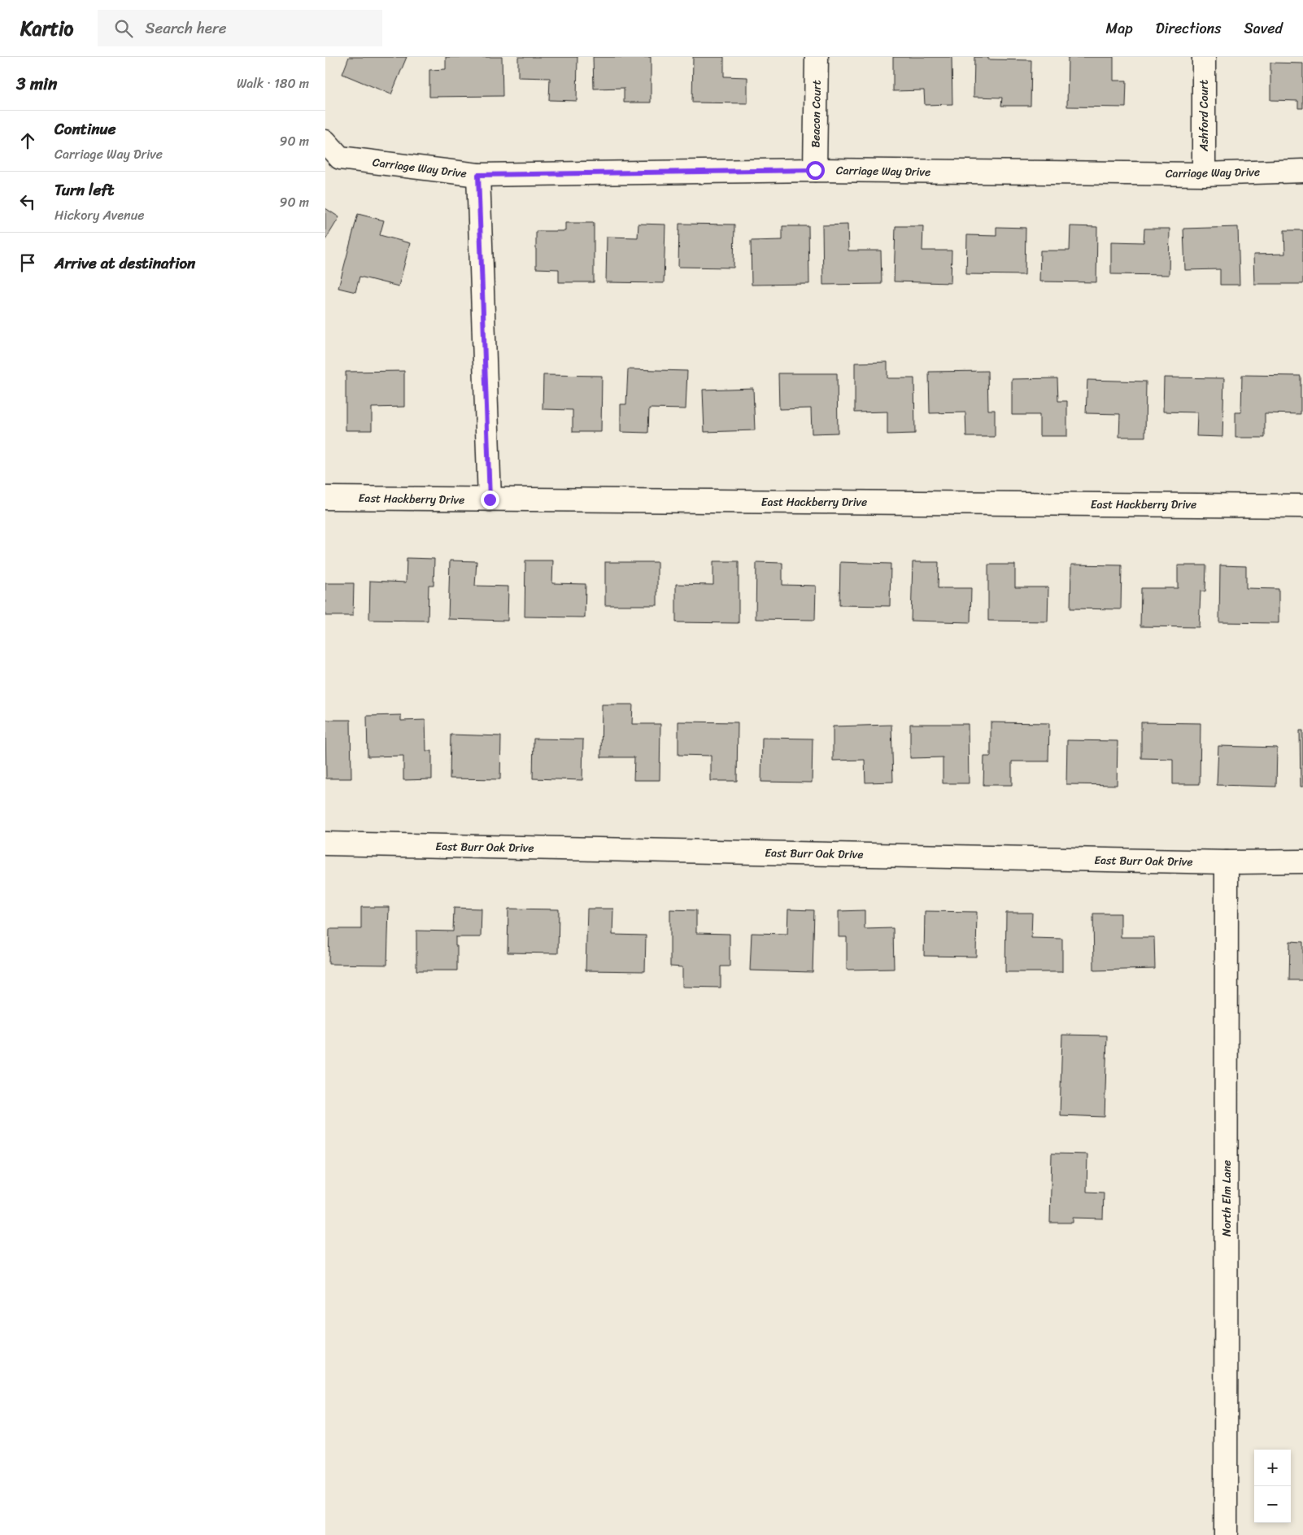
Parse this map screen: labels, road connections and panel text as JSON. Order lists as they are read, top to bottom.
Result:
{
  "streets": {
    "street": [
      "Beacon Court",
      "Ashford Court",
      "Carriage Way Drive",
      "East Hackberry Drive",
      "East Burr Oak Drive",
      "North Elm Lane"
    ]
  },
  "crossings": [
    ["Beacon Court", "Carriage Way Drive"],
    ["Ashford Court", "Carriage Way Drive"],
    ["East Burr Oak Drive", "North Elm Lane"]
  ],
  "page": {
    "header": "Kartio",
    "search": "Search here",
    "nav": ["Map", "Directions", "Saved"],
    "heading": ["3 min", "Walk · 180 m"],
    "list": [
      ["Continue", "Carriage Way Drive", "90 m"],
      ["Turn left", "Hickory Avenue", "90 m"],
      "Arrive at destination"
    ],
    "map_buttons": ["+", "−"]
  }
}
